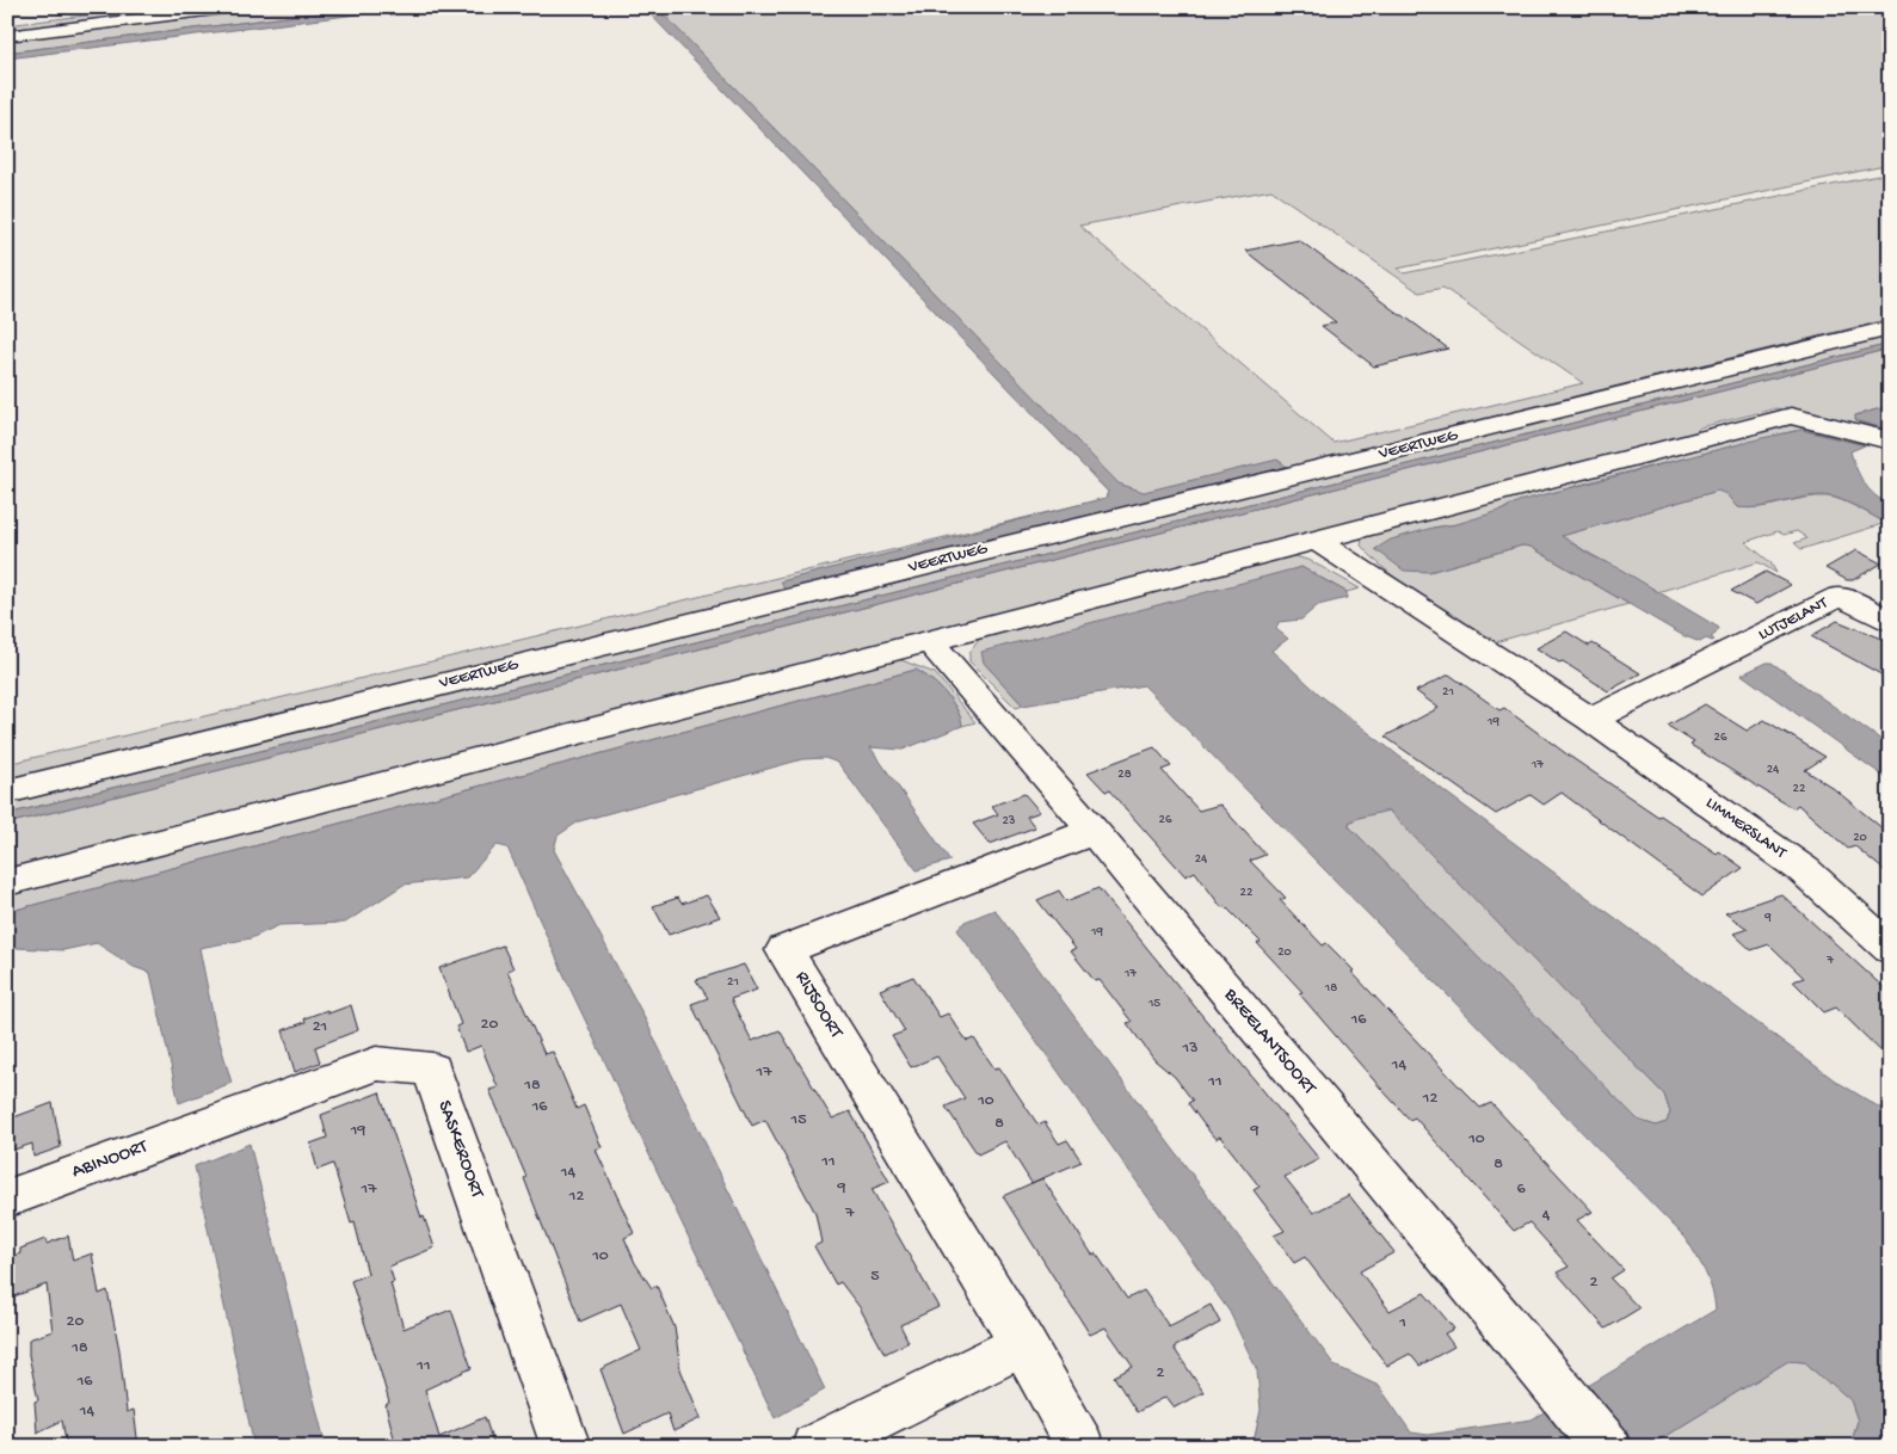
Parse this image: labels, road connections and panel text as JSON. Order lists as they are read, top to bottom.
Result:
{
  "streets": {
    "street": [
      "VEERTWEG",
      "LUTJELANT",
      "LIMMERSLANT",
      "RIJSOORT",
      "BREELANTSOORT",
      "SASKEROORT",
      "ABINOORT"
    ]
  },
  "crossings": [
    ["LUTJELANT", "LIMMERSLANT"],
    ["RIJSOORT", "BREELANTSOORT"],
    ["SASKEROORT", "ABINOORT"]
  ],
  "house_numbers": [
    "21",
    "19",
    "26",
    "17",
    "24",
    "28",
    "22",
    "26",
    "23",
    "20",
    "24",
    "22",
    "9",
    "19",
    "20",
    "7",
    "17",
    "21",
    "18",
    "15",
    "16",
    "20",
    "21",
    "13",
    "14",
    "17",
    "11",
    "18",
    "12",
    "10",
    "16",
    "15",
    "8",
    "19",
    "9",
    "10",
    "11",
    "8",
    "14",
    "9",
    "17",
    "6",
    "12",
    "7",
    "4",
    "10",
    "5",
    "2",
    "20",
    "1",
    "18",
    "11",
    "2",
    "16",
    "14"
  ]
}
